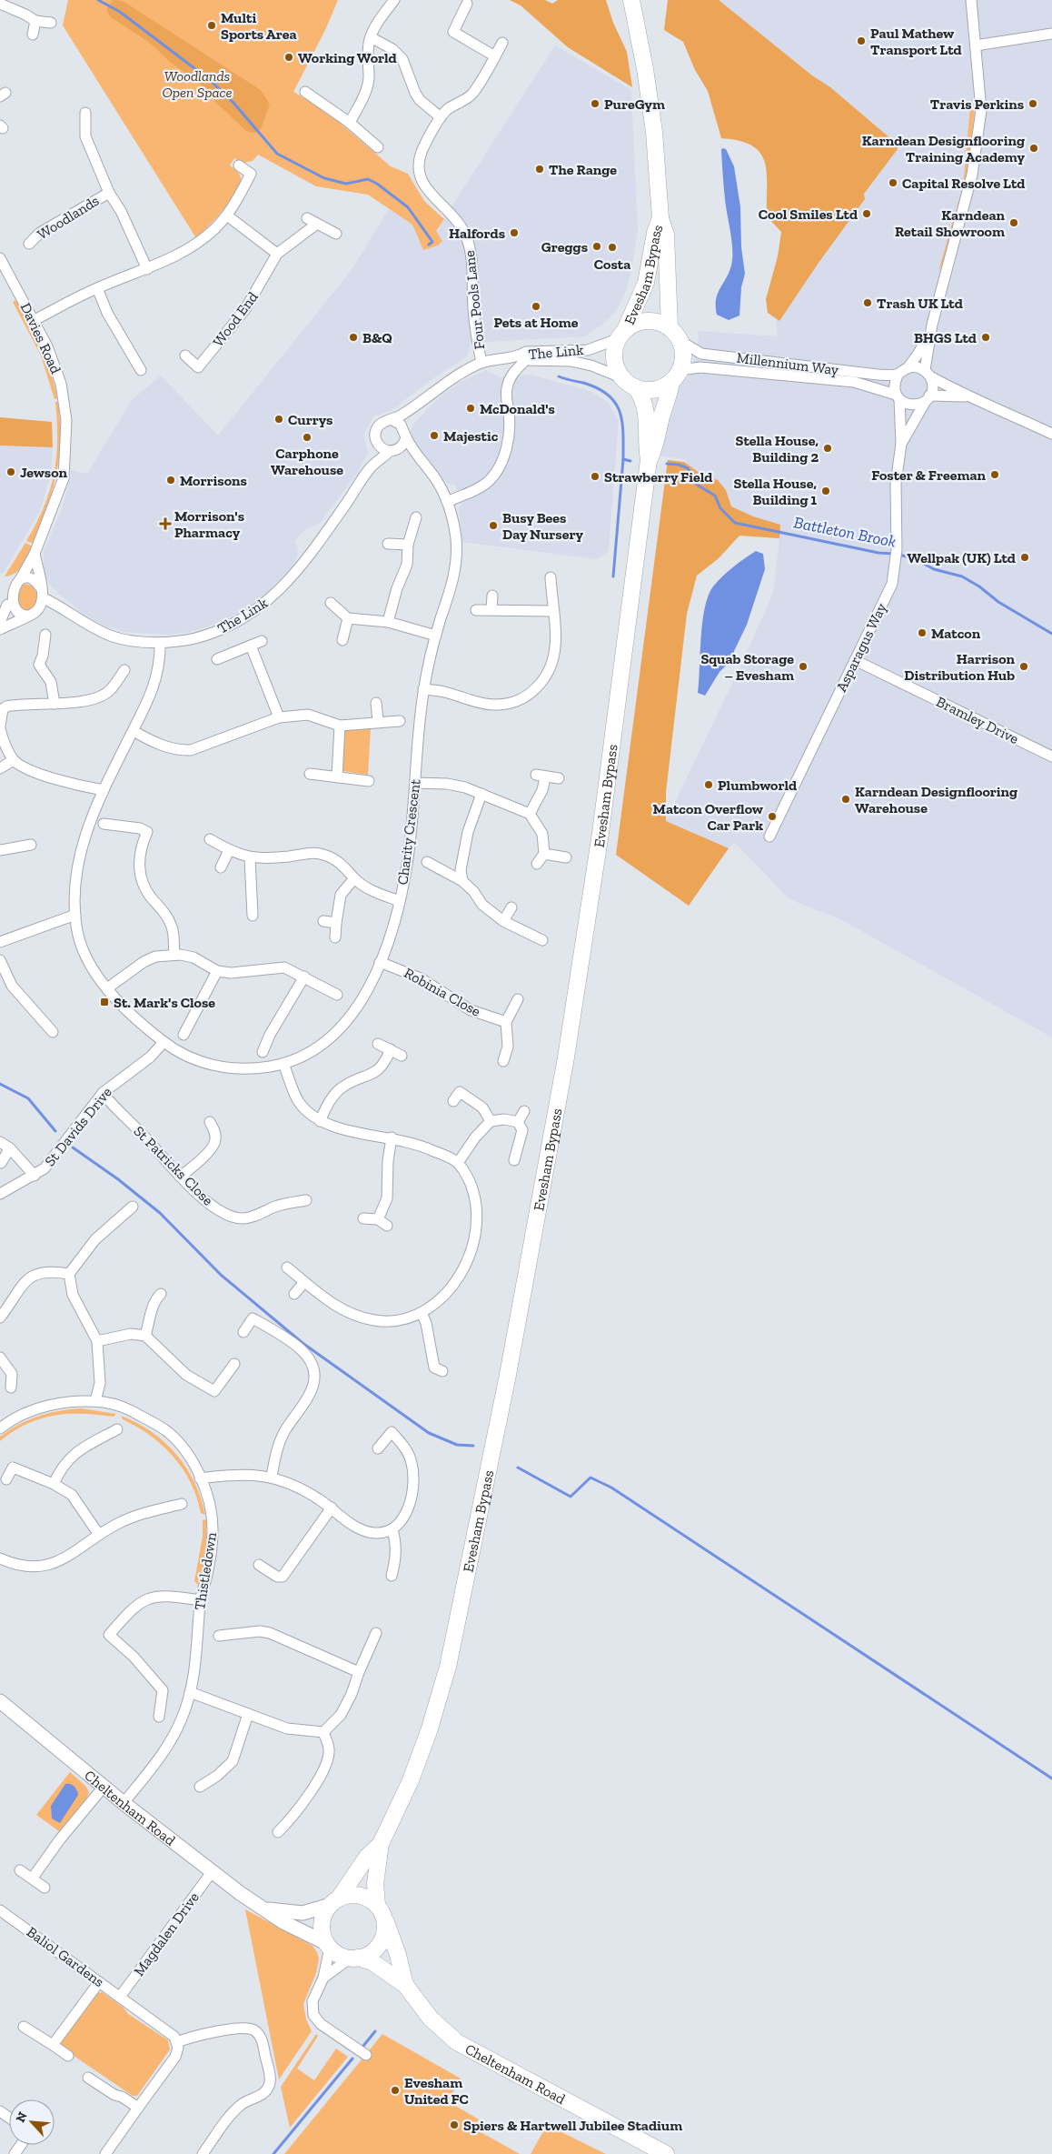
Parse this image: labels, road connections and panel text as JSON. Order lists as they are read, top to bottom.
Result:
{
  "streets": {
    "highway": ["Evesham Bypass", "Cheltenham Road"],
    "street": [
      "Woodlands",
      "Four Pools Lane",
      "Wood End",
      "Davies Road",
      "The Link",
      "Millennium Way",
      "Asparagus Way",
      "Bramley Drive",
      "Charity Crescent",
      "Robinia Close",
      "St Davids Drive",
      "St Patricks Close",
      "Thistledown",
      "Magdalen Drive",
      "Baliol Gardens"
    ]
  },
  "crossings": [
    ["Evesham Bypass", "The Link"],
    ["Evesham Bypass", "Millennium Way"],
    ["Evesham Bypass", "Cheltenham Road"],
    ["Four Pools Lane", "The Link"],
    ["Davies Road", "The Link"],
    ["The Link", "Millennium Way"],
    ["The Link", "Charity Crescent"],
    ["Millennium Way", "Asparagus Way"],
    ["Asparagus Way", "Bramley Drive"],
    ["Charity Crescent", "Robinia Close"],
    ["Charity Crescent", "St Davids Drive"],
    ["St Davids Drive", "St Patricks Close"],
    ["Thistledown", "Cheltenham Road"],
    ["Cheltenham Road", "Magdalen Drive"],
    ["Magdalen Drive", "Baliol Gardens"]
  ],
  "water": ["Battleton Brook"],
  "parks": ["Woodlands Open Space"],
  "places": {
    "other": [
      "Multi Sports Area",
      "Paul Mathew Transport Ltd",
      "Working World",
      "PureGym",
      "Travis Perkins",
      "Karndean Designflooring Training Academy",
      "The Range",
      "Capital Resolve Ltd",
      "Cool Smiles Ltd",
      "Karndean Retail Showroom",
      "Halfords",
      "Greggs",
      "Costa",
      "Trash UK Ltd",
      "Pets at Home",
      "B&Q",
      "BHGS Ltd",
      "McDonald's",
      "Currys",
      "Majestic",
      "Carphone Warehouse",
      "Stella House, Building 2",
      "Jewson",
      "Foster & Freeman",
      "Strawberry Field",
      "Morrisons",
      "Stella House, Building 1",
      "Busy Bees Day Nursery",
      "Wellpak (UK) Ltd",
      "Matcon",
      "Squab Storage – Evesham",
      "Harrison Distribution Hub",
      "Plumbworld",
      "Karndean Designflooring Warehouse",
      "Matcon Overflow Car Park",
      "Evesham United FC",
      "Spiers & Hartwell Jubilee Stadium"
    ],
    "health": ["Morrison's Pharmacy"],
    "transit": ["St. Mark's Close"]
  },
  "north": "top left"
}
